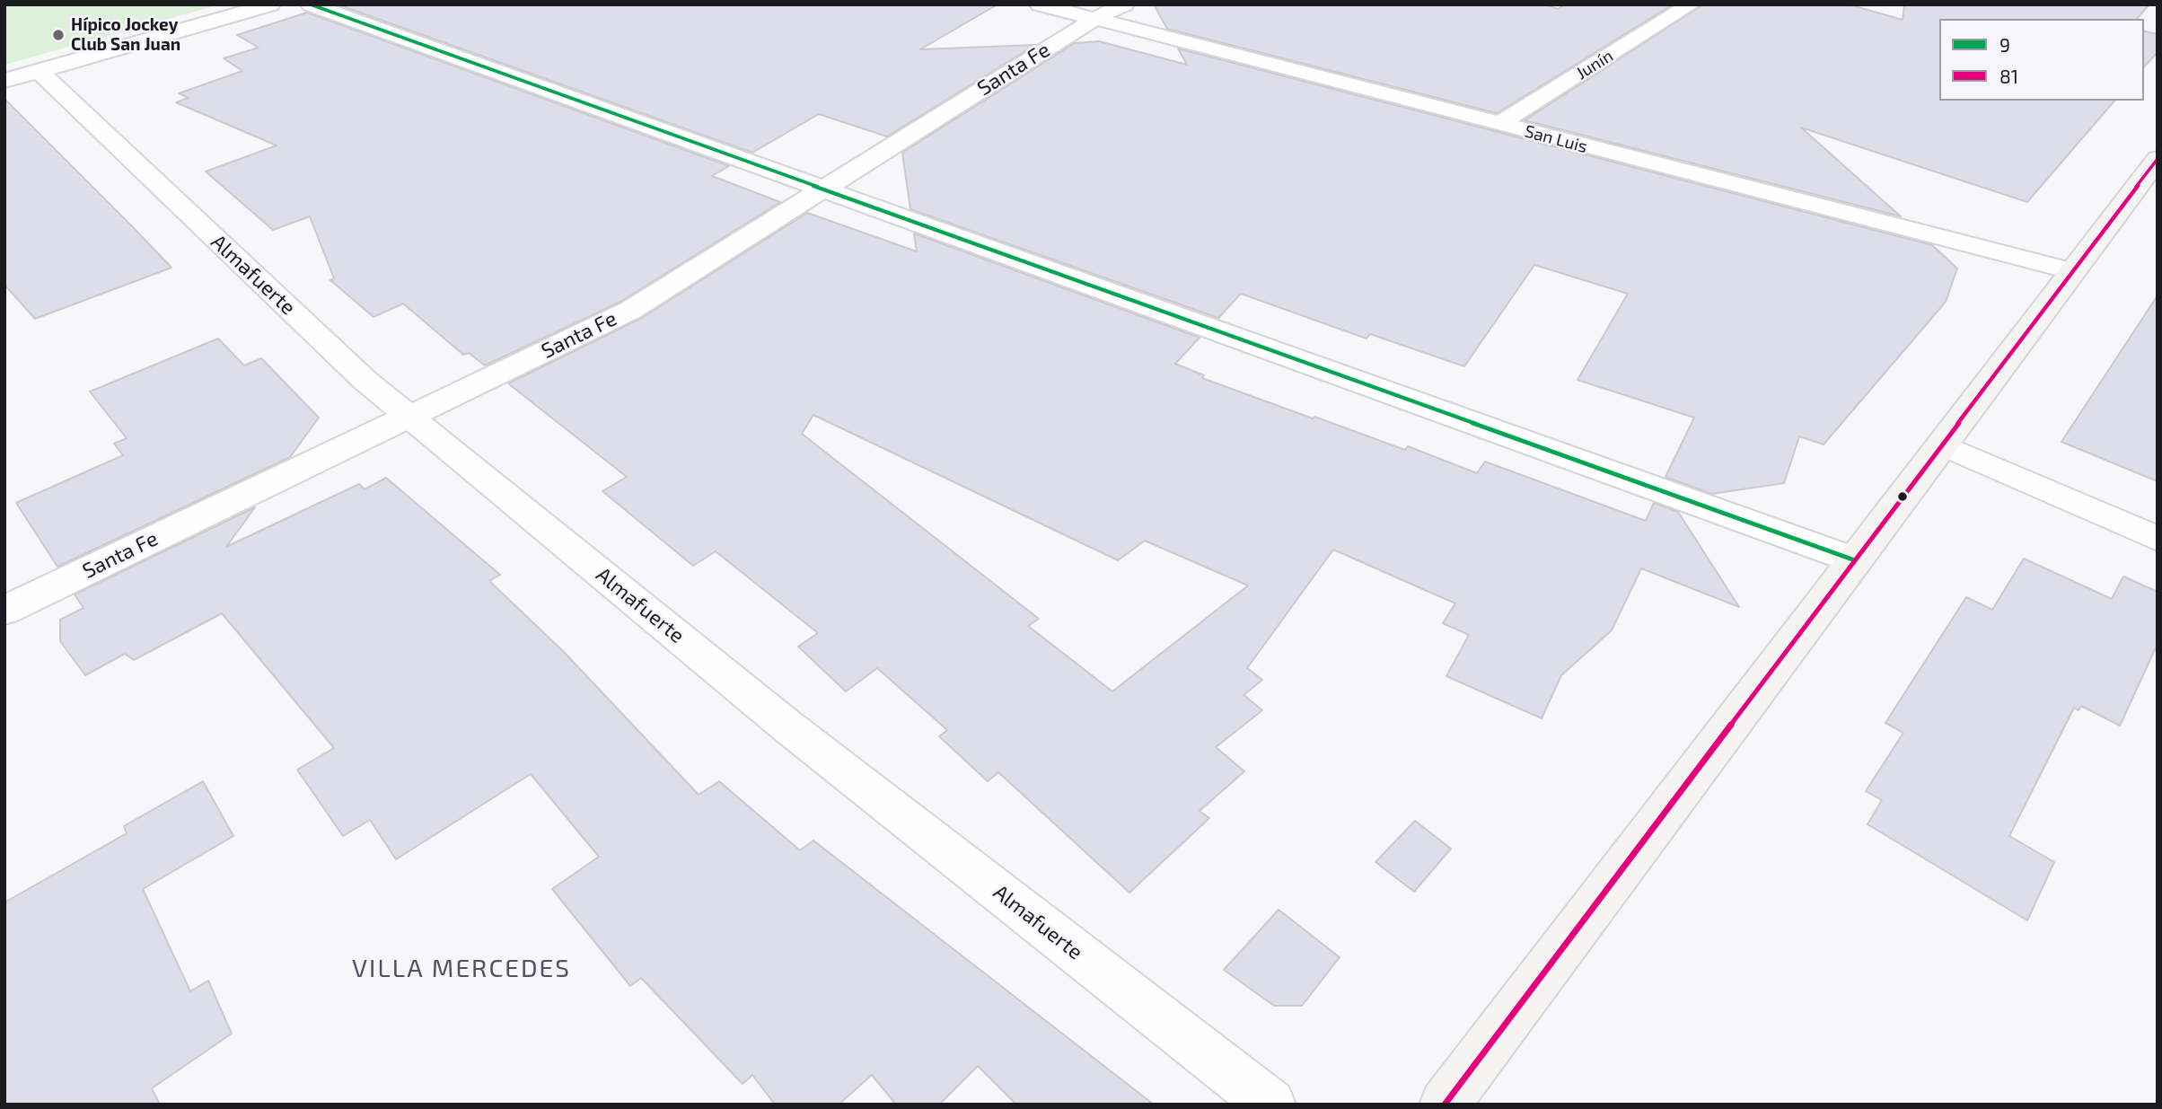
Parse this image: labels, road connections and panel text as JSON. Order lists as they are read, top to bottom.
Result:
{
  "streets": {
    "street": [
      "Junín",
      "Santa Fe",
      "San Luis",
      "Almafuerte"
    ]
  },
  "crossings": [
    ["Junín", "San Luis"],
    ["Santa Fe", "San Luis"],
    ["Santa Fe", "Almafuerte"]
  ],
  "districts": ["VILLA MERCEDES"],
  "places": ["Hípico Jockey Club San Juan"],
  "lines": ["transit line 9", "transit line 81"],
  "legend": ["9", "81"]
}
